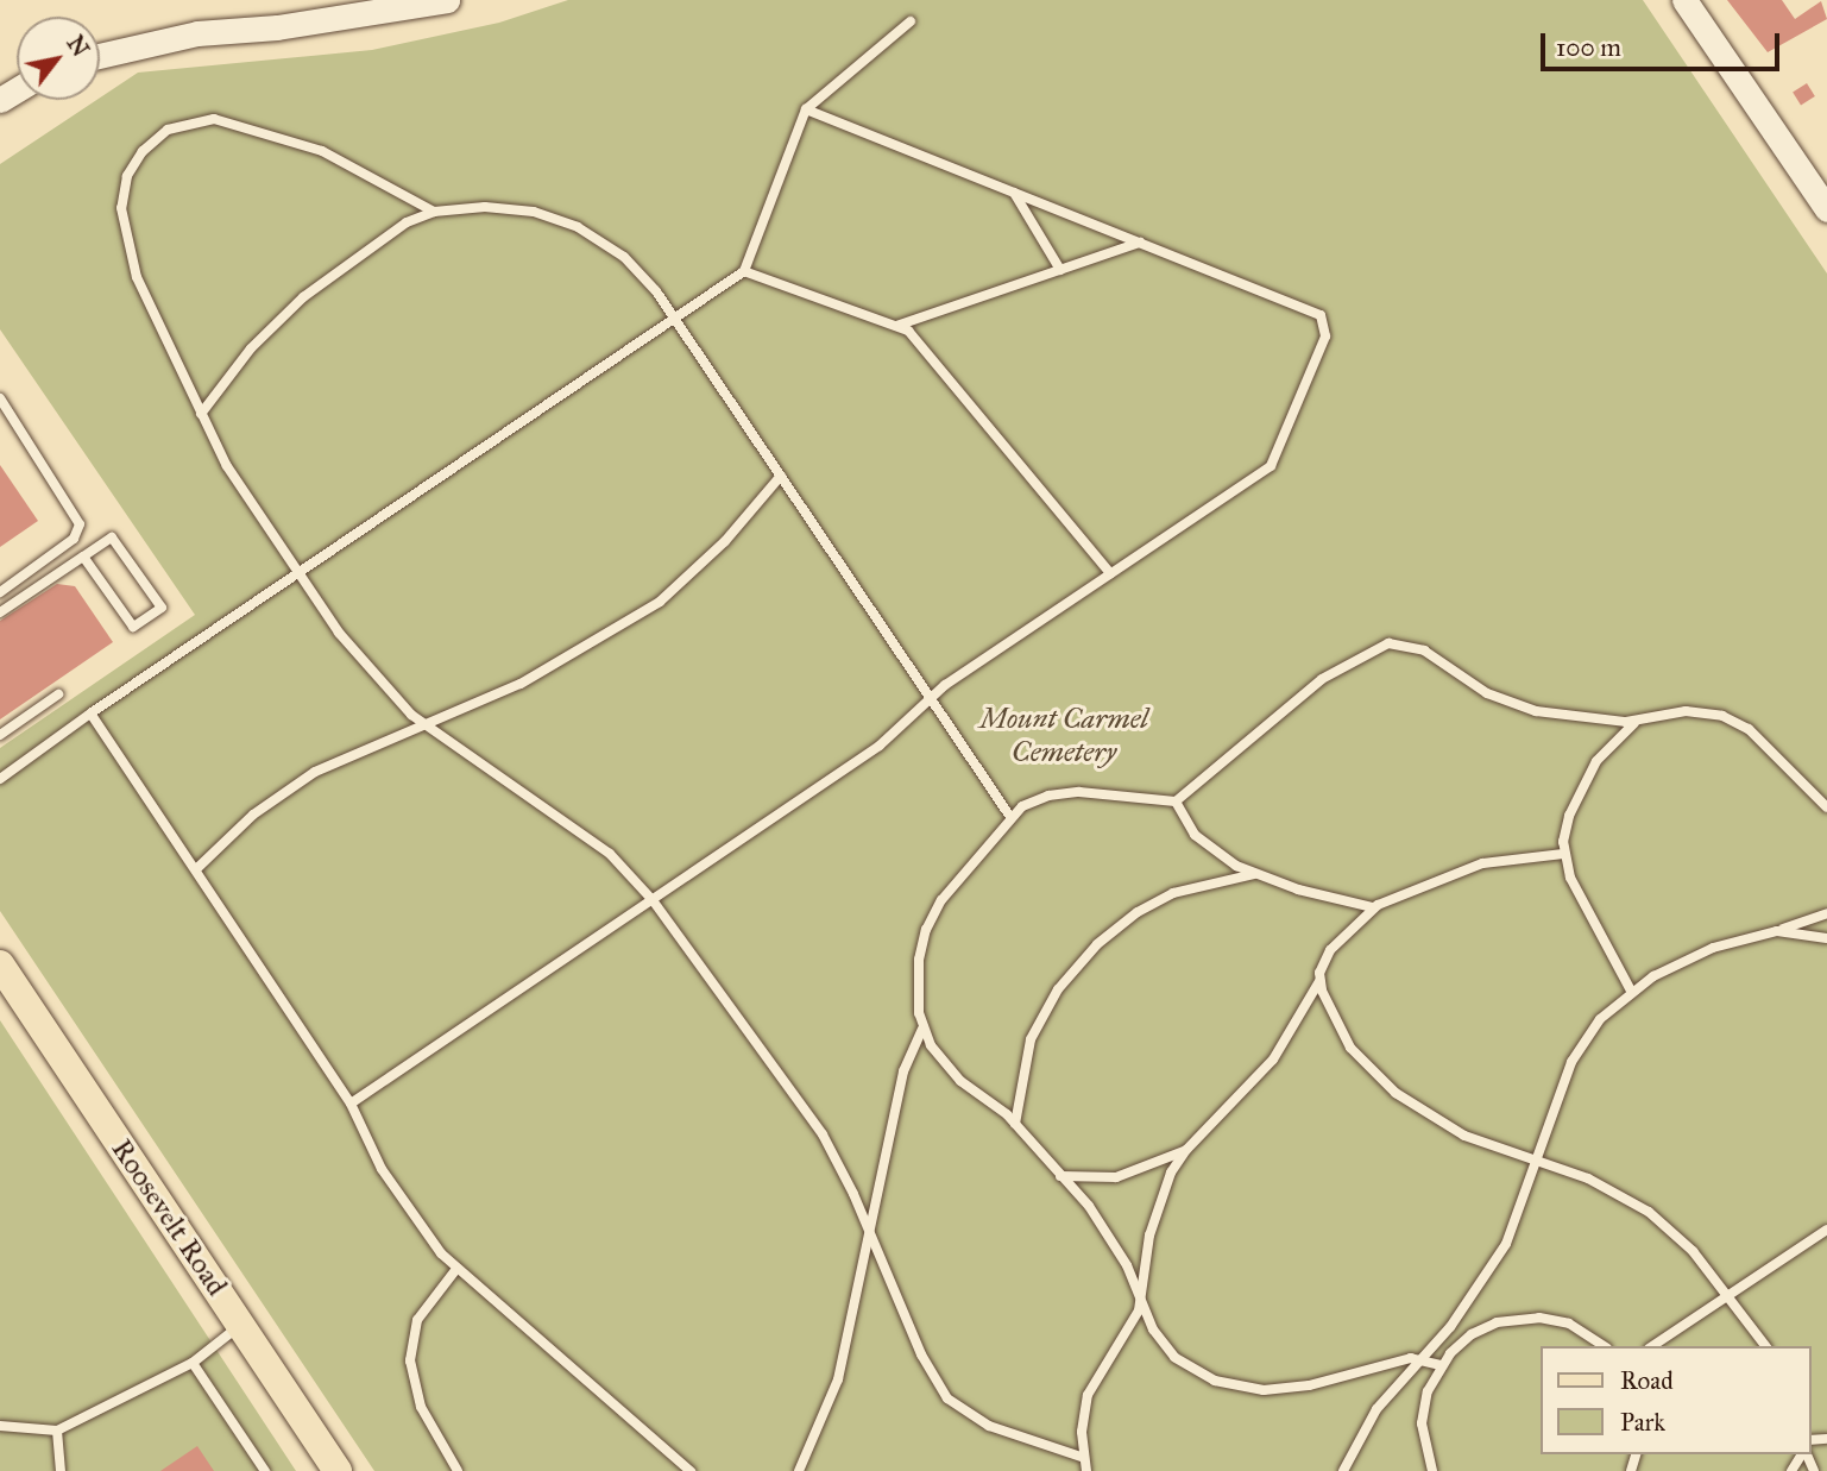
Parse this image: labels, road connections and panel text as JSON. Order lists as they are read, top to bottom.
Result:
{
  "streets": {
    "main road": ["Roosevelt Road"]
  },
  "parks": ["Mount Carmel Cemetery"],
  "legend": ["Road", "Park"],
  "scale_bar": "100 m",
  "north": "top right"
}
